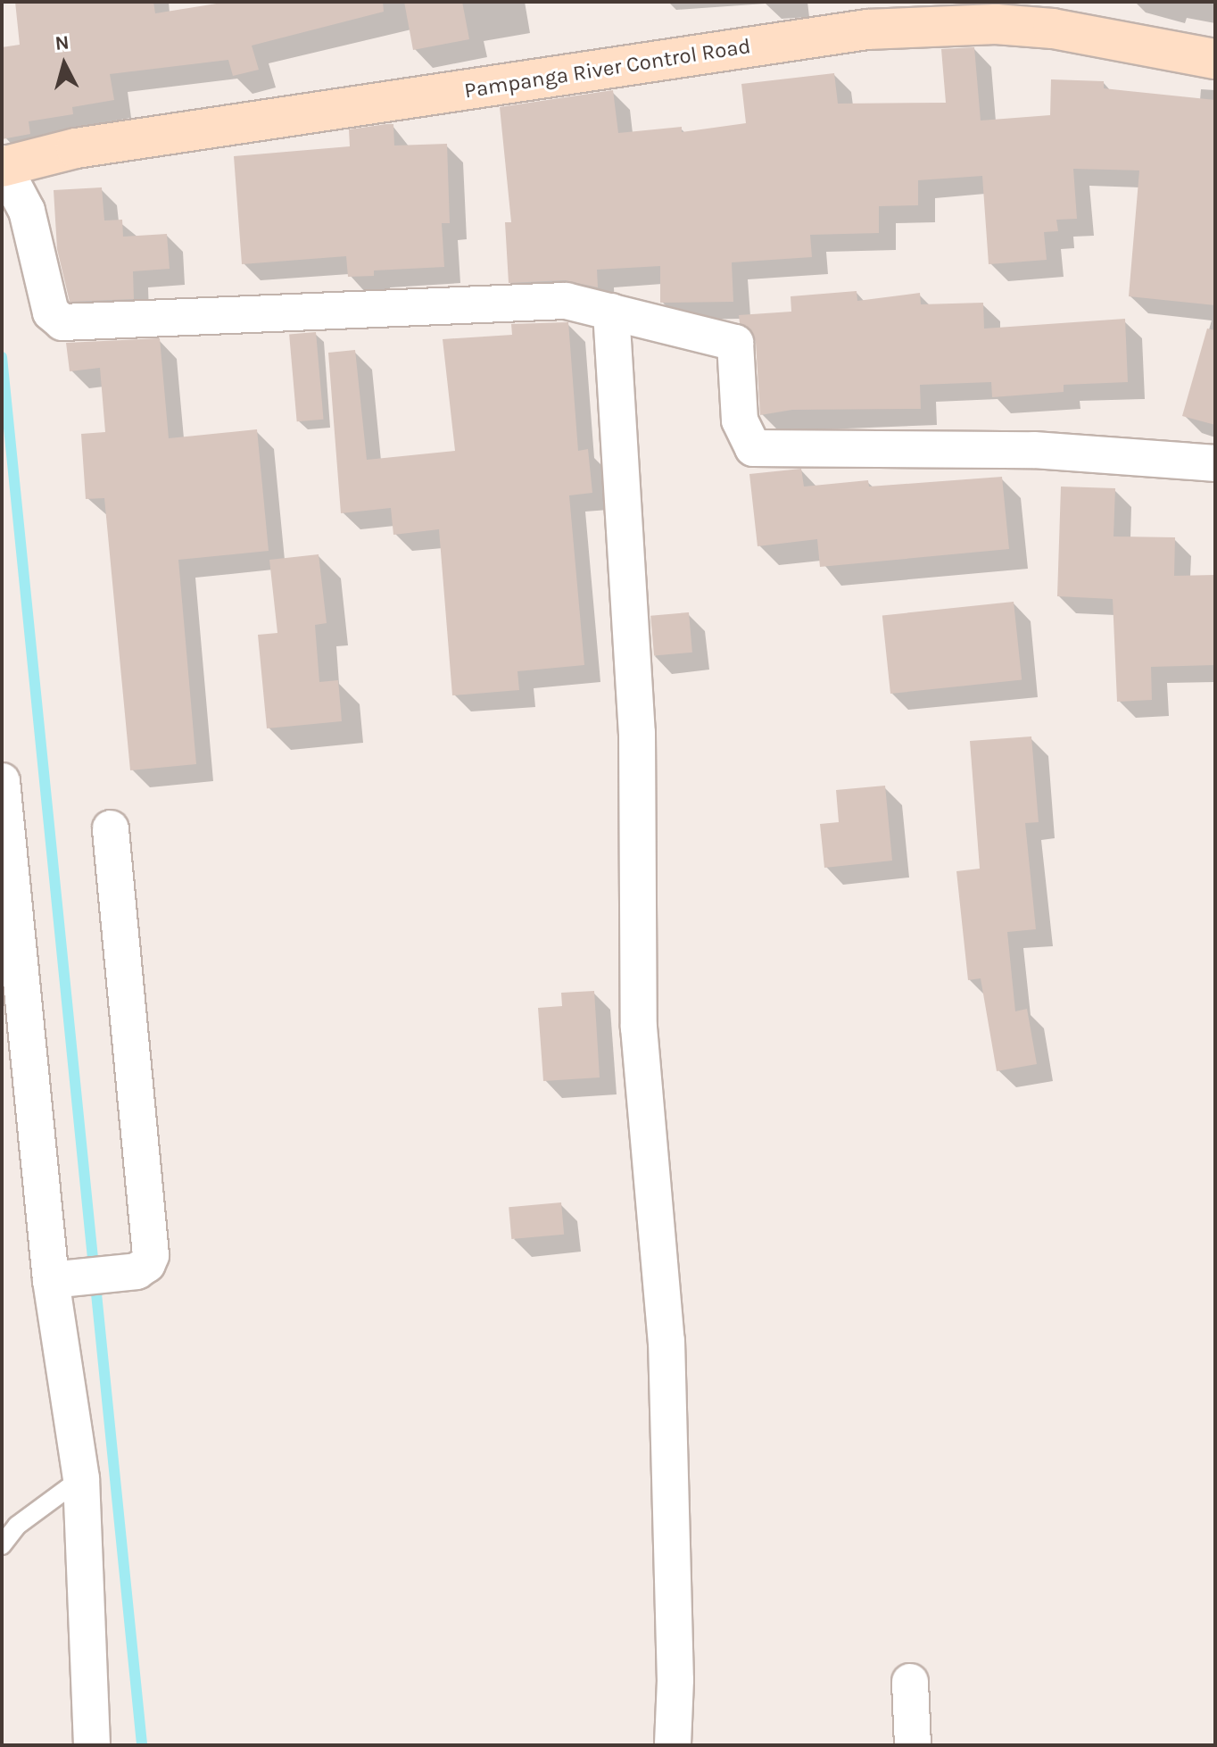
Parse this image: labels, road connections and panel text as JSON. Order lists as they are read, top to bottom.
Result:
{
  "streets": {
    "main road": ["Pampanga River Control Road"]
  },
  "north": "top"
}
